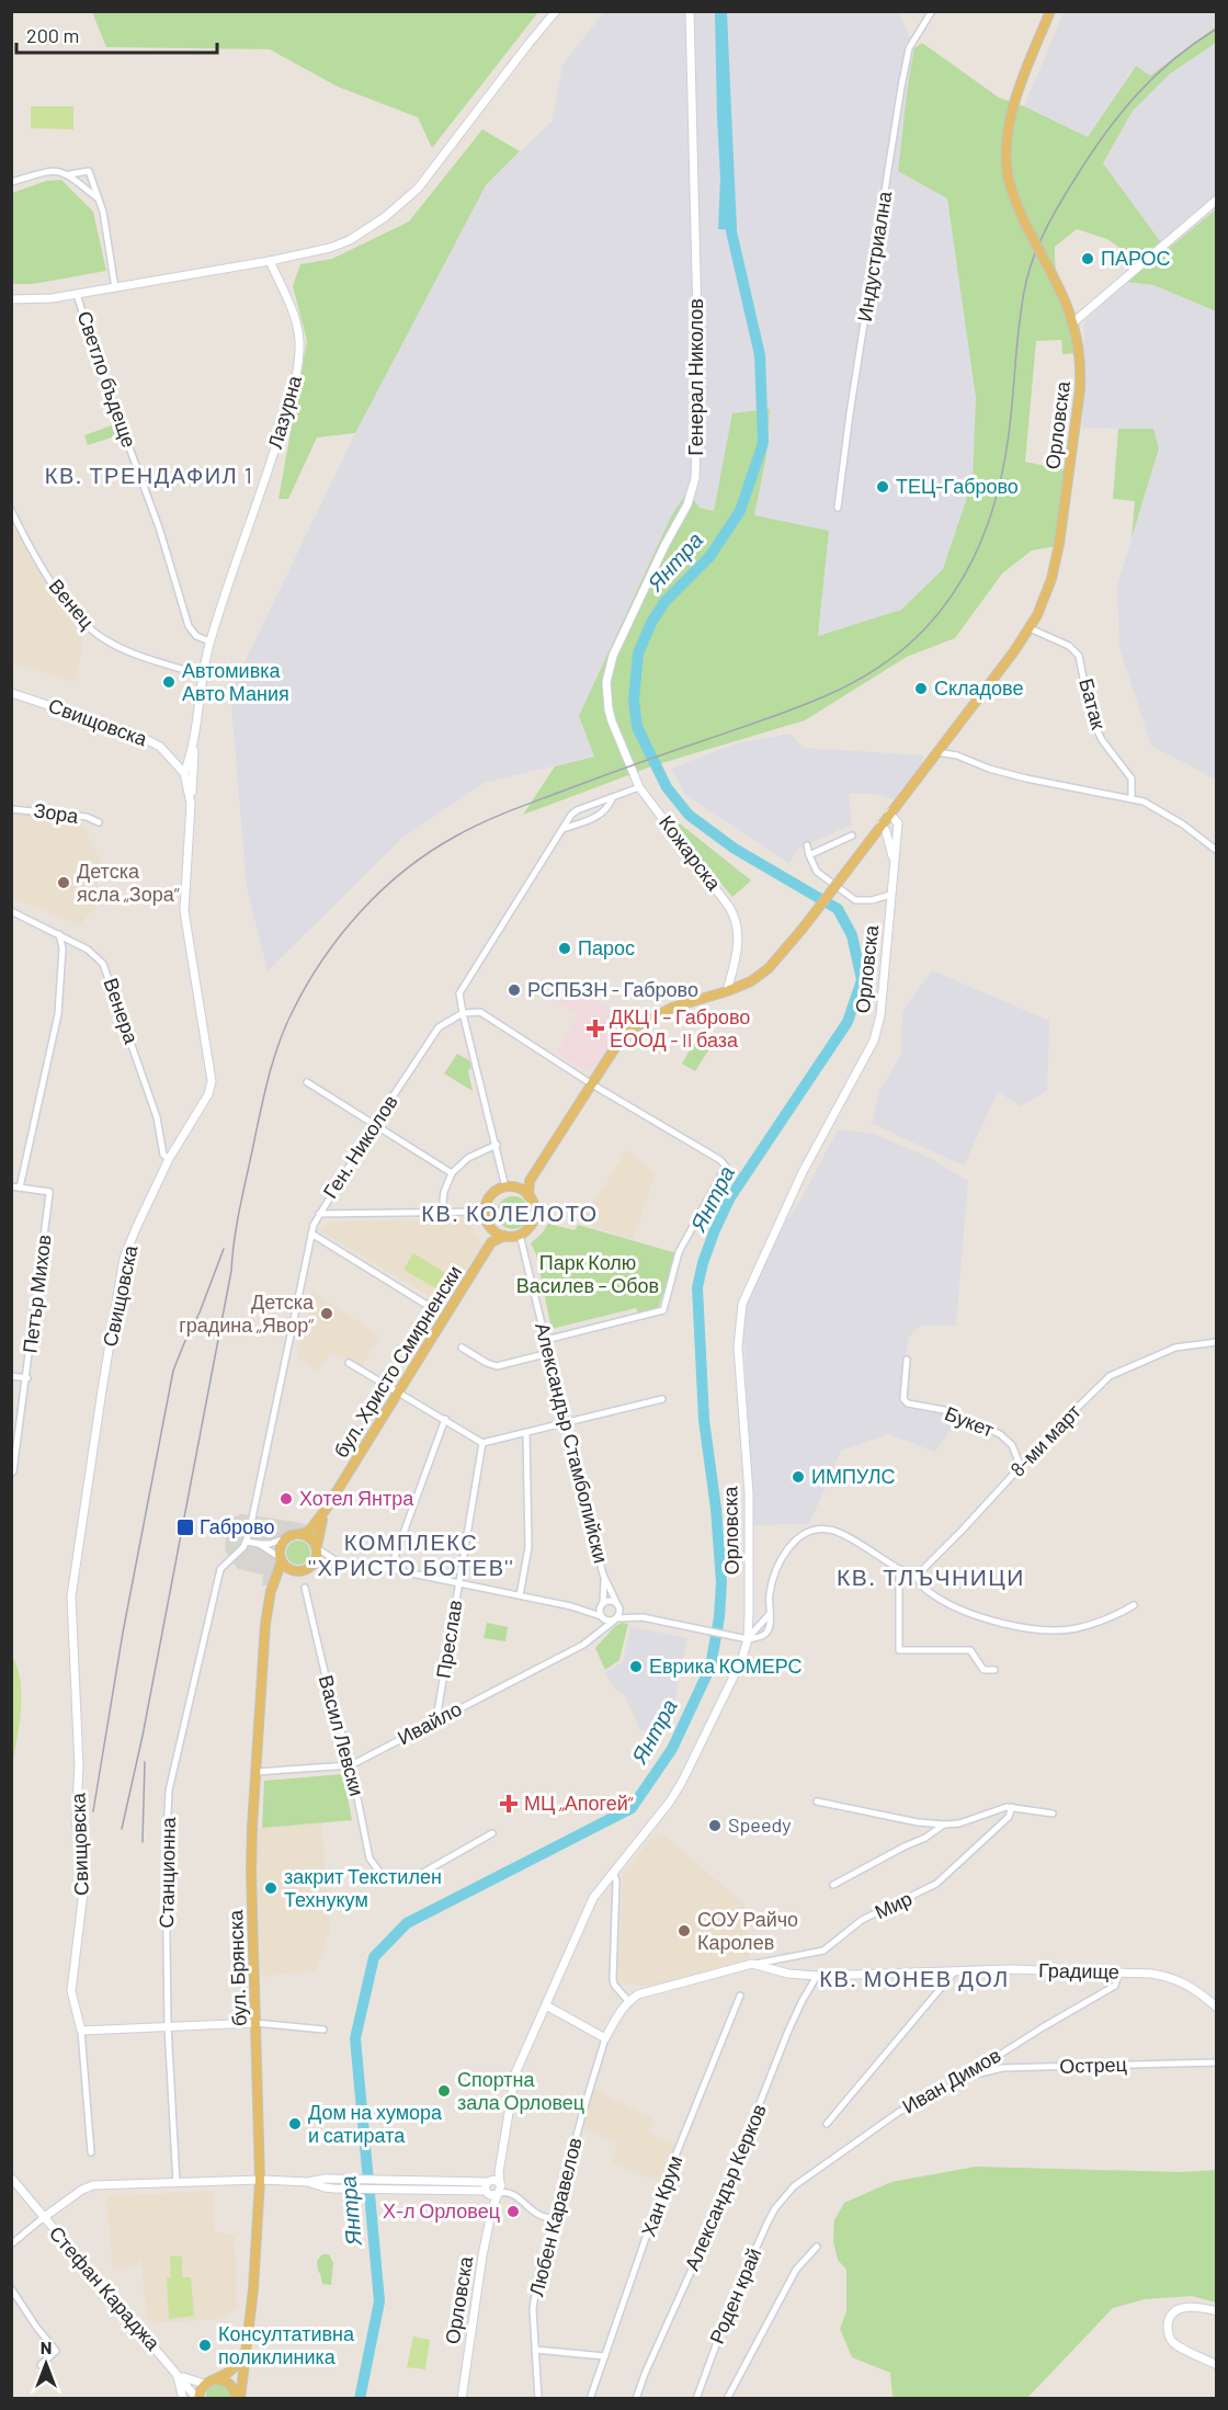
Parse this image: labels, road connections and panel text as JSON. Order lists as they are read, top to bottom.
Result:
{
  "streets": {
    "main road": ["Орловска", "бул. Христо Смирненски", "бул. Брянска"],
    "street": [
      "Индустриална",
      "Генерал Николов",
      "Светло бъдеще",
      "Лазурна",
      "Венец",
      "Батак",
      "Свищовска",
      "Зора",
      "Кожарска",
      "Венера",
      "Ген. Николов",
      "Петър Михов",
      "Букет",
      "8-ми март",
      "Александър Стамболийски",
      "Преслав",
      "Ивайло",
      "Васил Левски",
      "Станционна",
      "Мир",
      "Градище",
      "Острец",
      "Иван Димов",
      "Александър Керков",
      "Хан Крум",
      "Любен Каравелов",
      "Стефан Караджа",
      "Роден край"
    ]
  },
  "crossings": [
    ["Генерал Николов", "Кожарска"],
    ["Светло бъдеще", "Лазурна"],
    ["Лазурна", "Венец"],
    ["Орловска", "Батак"],
    ["Свищовска", "Венера"],
    ["Ген. Николов", "Станционна"],
    ["бул. Христо Смирненски", "бул. Брянска"],
    ["Букет", "8-ми март"],
    ["Александър Стамболийски", "Ивайло"],
    ["Преслав", "Ивайло"],
    ["Ивайло", "Васил Левски"],
    ["Ивайло", "бул. Брянска"],
    ["Мир", "Градище"],
    ["Градище", "Иван Димов"],
    ["Градище", "Александър Керков"],
    ["Острец", "Иван Димов"],
    ["Иван Димов", "Роден край"]
  ],
  "districts": [
    "КВ. ТРЕНДАФИЛ 1",
    "КВ. КОЛЕЛОТО",
    "КОМПЛЕКС ''ХРИСТО БОТЕВ''",
    "КВ. ТЛЪЧНИЦИ",
    "КВ. МОНЕВ ДОЛ"
  ],
  "water": ["Янтра"],
  "parks": ["Парк Колю Василев – Обов"],
  "places": {
    "other": [
      "ПАРОС",
      "ТЕЦ-Габрово",
      "Автомивка Авто Мания",
      "Складове",
      "Детска ясла „Зора“",
      "Парос",
      "РСПБЗН - Габрово",
      "Детска градина „Явор“",
      "ИМПУЛС",
      "Хотел Янтра",
      "Еврика КОМЕРС",
      "Speedy",
      "закрит Текстилен Технукум",
      "СОУ Райчо Каролев",
      "Спортна зала Орловец",
      "Дом на хумора и сатирата",
      "Х-л Орловец",
      "Консултативна поликлиника"
    ],
    "health": ["ДКЦ І – Габрово ЕООД - II база", "МЦ „Апогей“"],
    "transit": ["Габрово"]
  },
  "scale_bar": "200 m",
  "north": "top"
}
